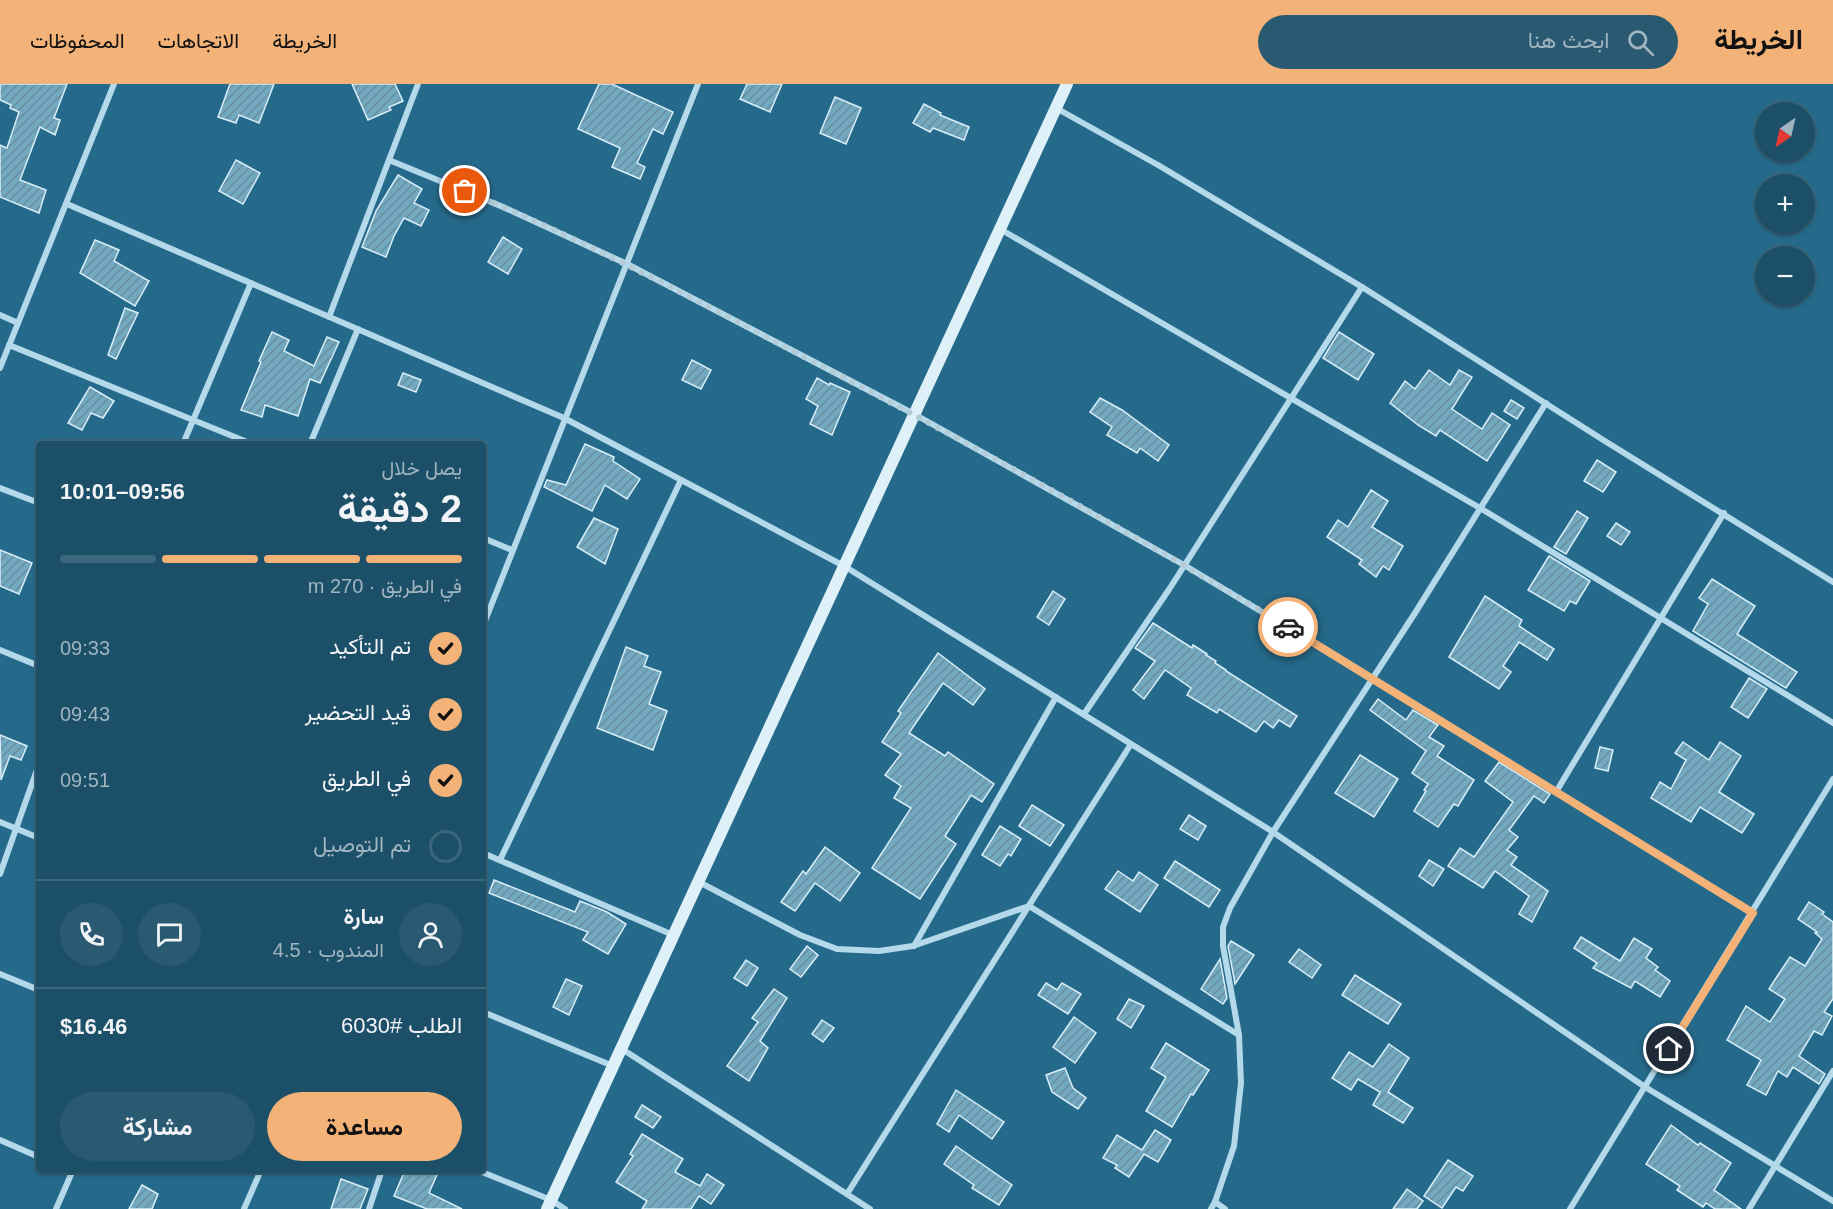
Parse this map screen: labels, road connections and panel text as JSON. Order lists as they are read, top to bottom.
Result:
{
  "north": "bottom left",
  "page": {
    "header": "الخريطة",
    "search": "ابحث هنا",
    "nav": ["الخريطة", "الاتجاهات", "المحفوظات"],
    "map_buttons": ["+", "−"],
    "heading": ["2 دقيقة", "يصل خلال", "09:56–10:01"],
    "panel": [
      "سارة",
      "المندوب · 4.5",
      "الطلب #6030",
      "$16.46"
    ],
    "bar": "في الطريق · 270 m",
    "list": [
      ["تم التأكيد", "09:33"],
      ["قيد التحضير", "09:43"],
      ["في الطريق", "09:51"],
      "تم التوصيل"
    ],
    "buttons": ["مساعدة", "مشاركة"]
  }
}
